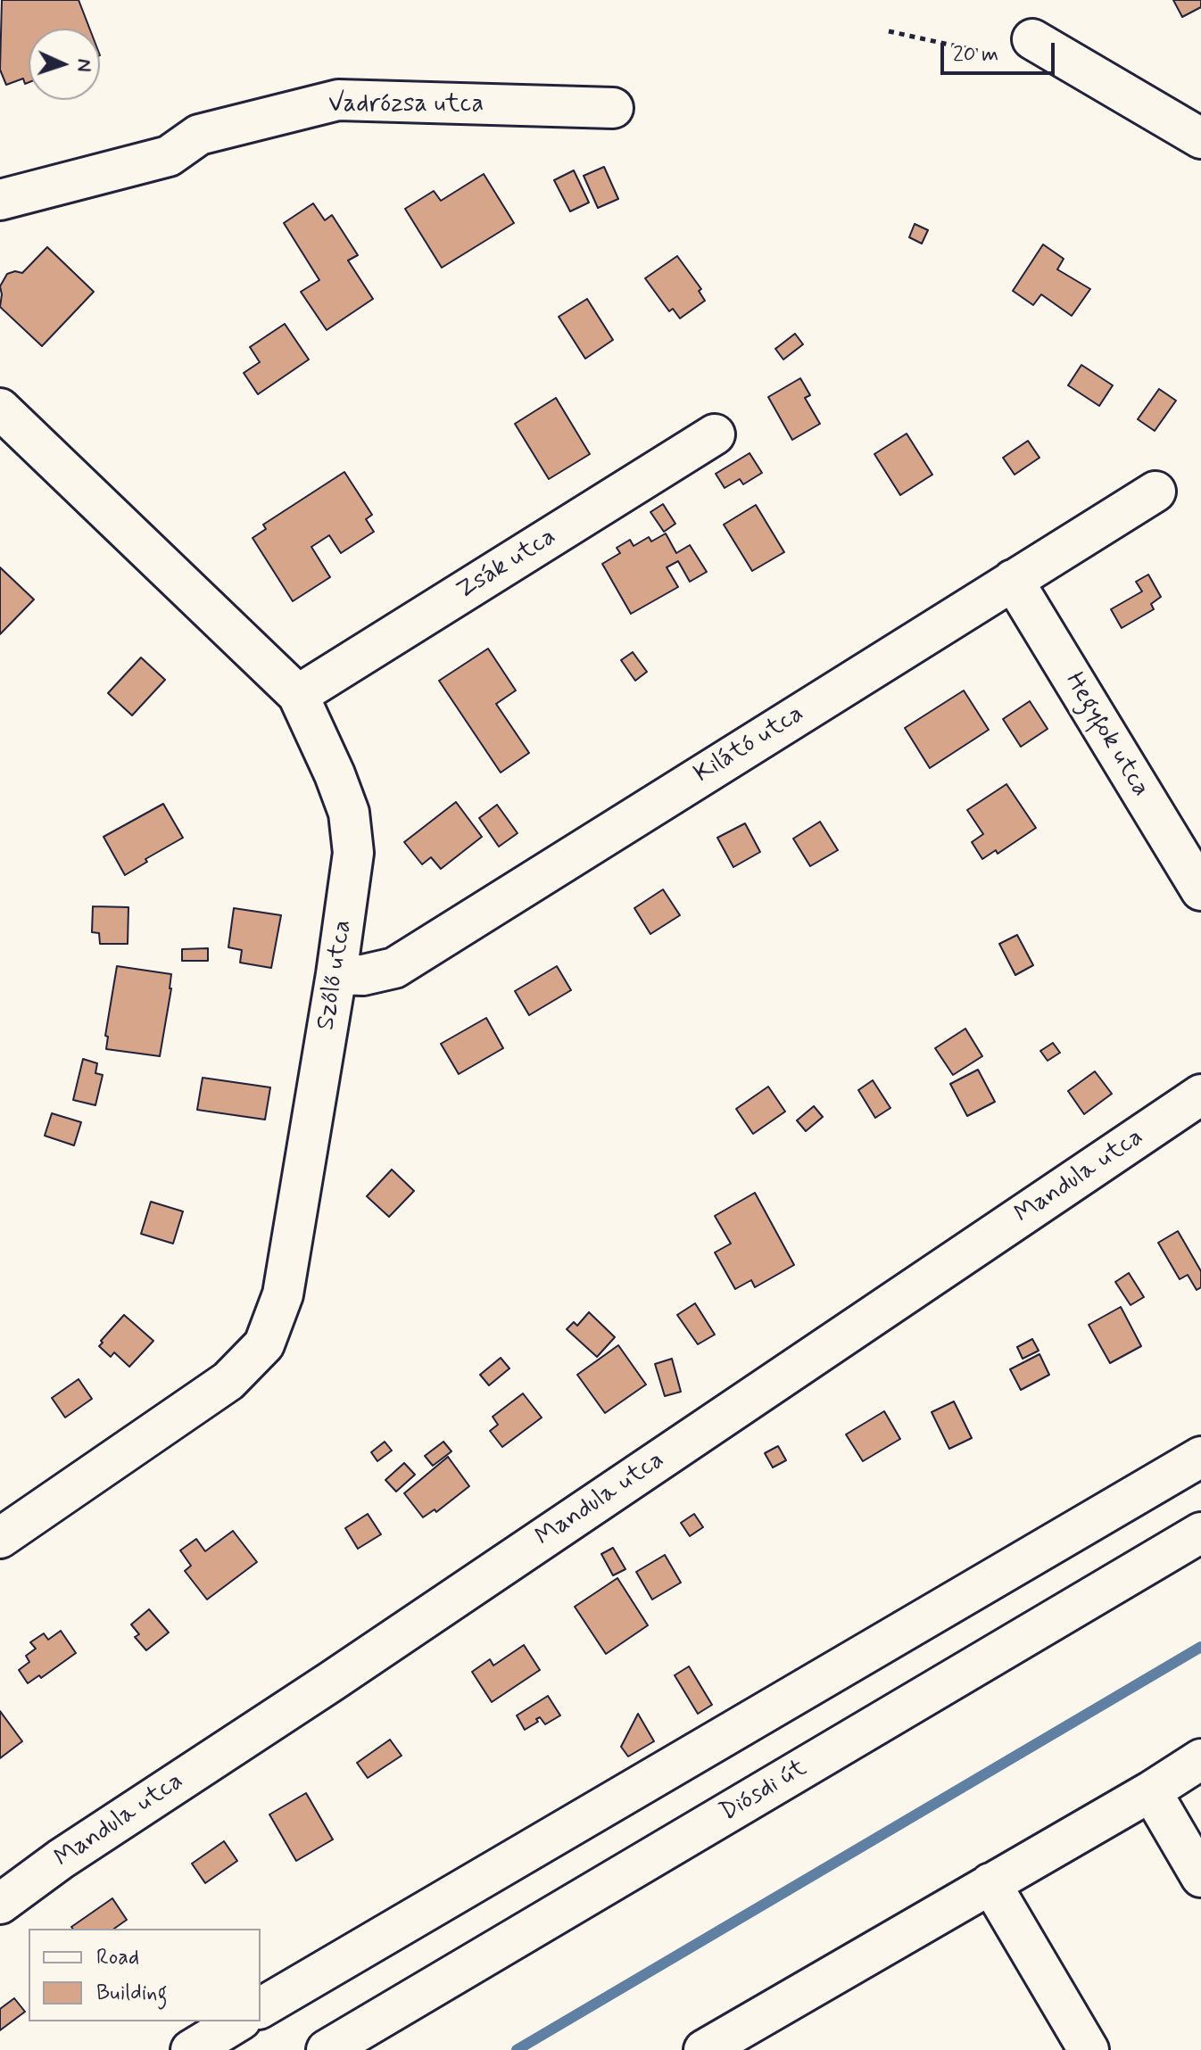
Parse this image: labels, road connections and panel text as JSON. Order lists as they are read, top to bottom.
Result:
{
  "streets": {
    "street": [
      "Vadrózsa utca",
      "Zsák utca",
      "Hegyfok utca",
      "Kilátó utca",
      "Szőlő utca",
      "Mandula utca",
      "Diósdi út"
    ]
  },
  "crossings": [
    ["Zsák utca", "Szőlő utca"],
    ["Hegyfok utca", "Kilátó utca"],
    ["Kilátó utca", "Szőlő utca"]
  ],
  "legend": ["Road", "Building"],
  "scale_bar": "20 m",
  "north": "right"
}
